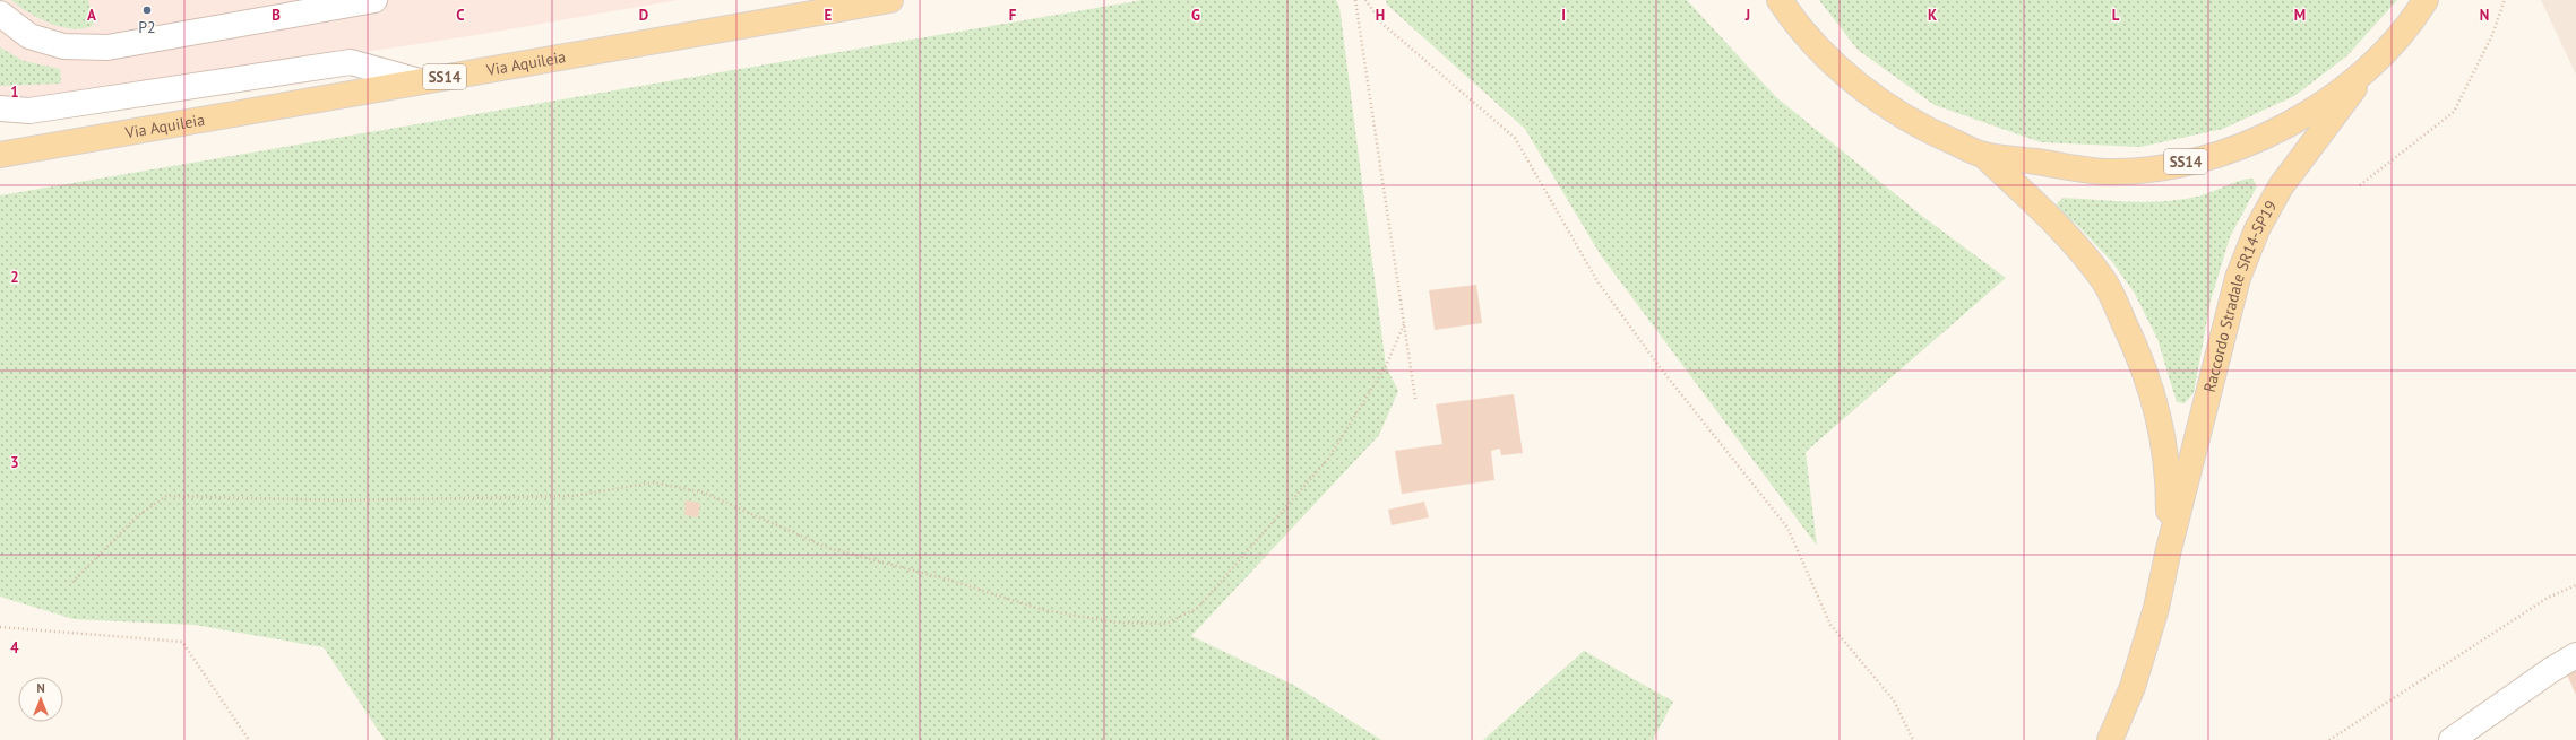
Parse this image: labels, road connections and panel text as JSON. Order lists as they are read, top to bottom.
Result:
{
  "streets": {
    "main road": ["Via Aquileia", "SS14", "Raccordo Stradale SR14-SP19"]
  },
  "crossings": [
    ["SS14", "Raccordo Stradale SR14-SP19"]
  ],
  "places": ["P2"],
  "north": "top",
  "grid": {
    "columns": [
      "A",
      "B",
      "C",
      "D",
      "E",
      "F",
      "G",
      "H",
      "I",
      "J",
      "K",
      "L",
      "M",
      "N"
    ],
    "rows": [
      "1",
      "2",
      "3",
      "4"
    ]
  }
}
